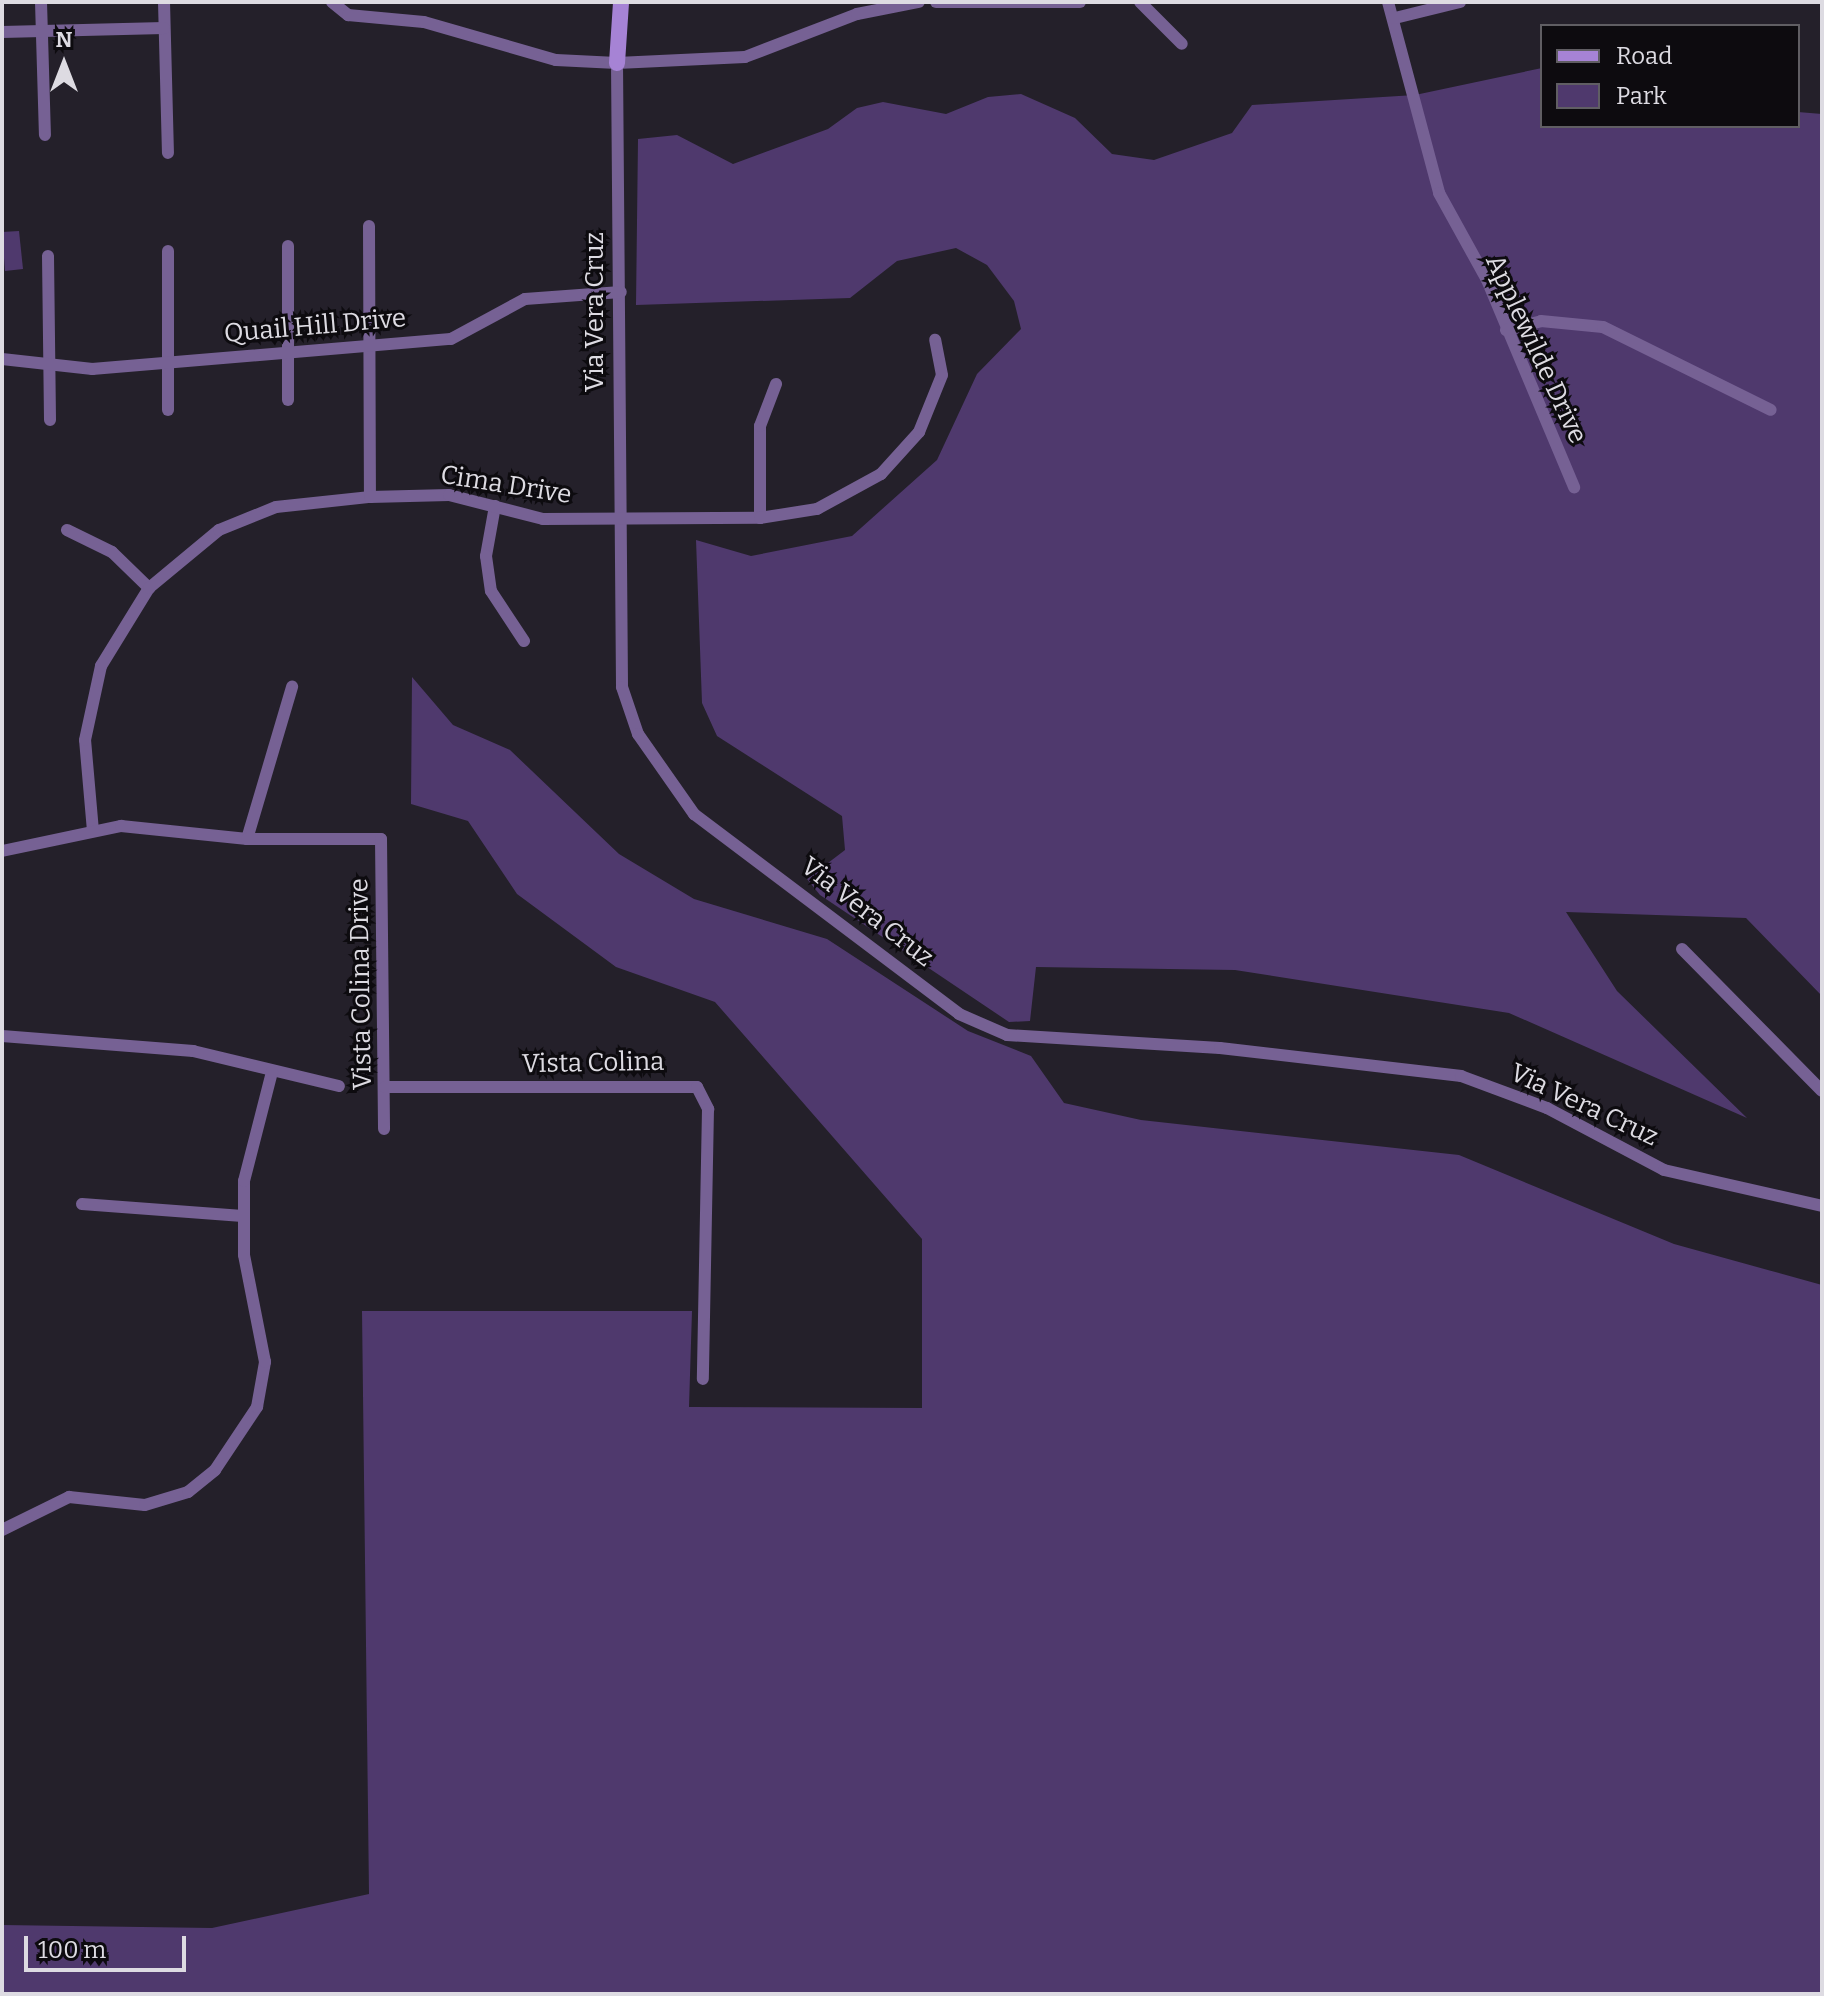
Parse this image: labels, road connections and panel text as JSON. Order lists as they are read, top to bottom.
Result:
{
  "streets": {
    "street": [
      "Via Vera Cruz",
      "Quail Hill Drive",
      "Applewilde Drive",
      "Cima Drive",
      "Vista Colina Drive",
      "Vista Colina"
    ]
  },
  "crossings": [
    ["Via Vera Cruz", "Quail Hill Drive"],
    ["Via Vera Cruz", "Cima Drive"],
    ["Vista Colina Drive", "Vista Colina"]
  ],
  "legend": ["Road", "Park"],
  "scale_bar": "100 m",
  "north": "top"
}
